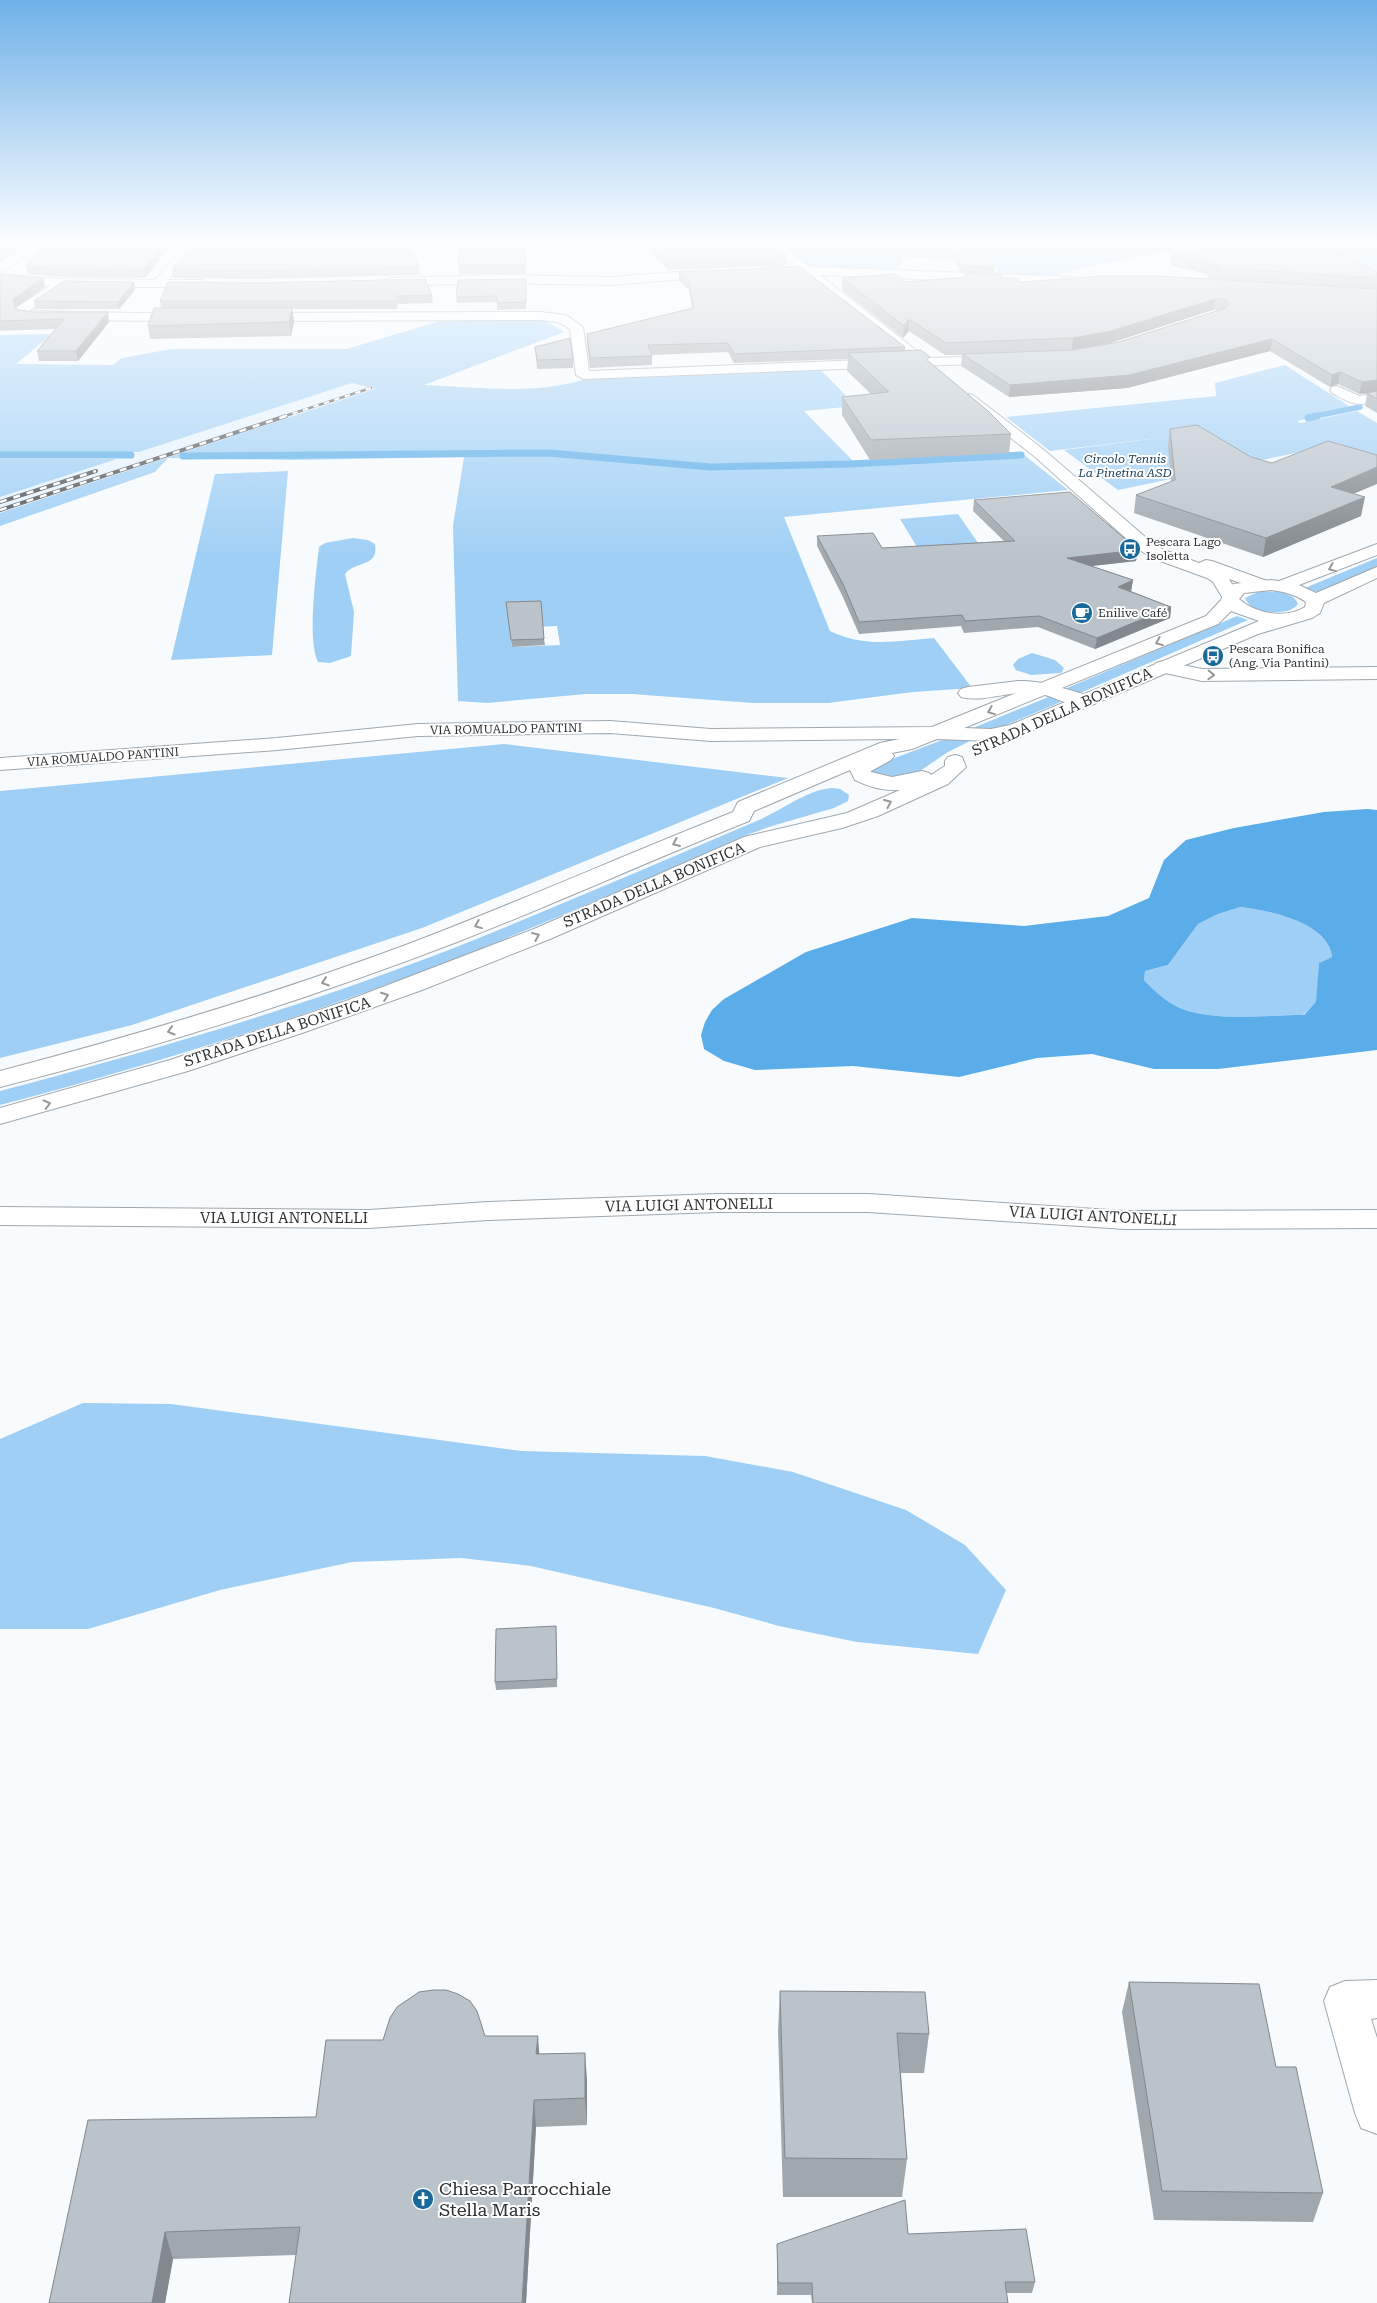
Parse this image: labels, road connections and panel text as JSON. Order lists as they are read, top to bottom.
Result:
{
  "streets": {
    "street": ["STRADA DELLA BONIFICA", "VIA ROMUALDO PANTINI", "VIA LUIGI ANTONELLI"]
  },
  "crossings": [
    ["STRADA DELLA BONIFICA", "VIA ROMUALDO PANTINI"]
  ],
  "parks": ["Circolo Tennis La Pinetina ASD"],
  "places": {
    "bus stop": ["Pescara Lago Isoletta", "Pescara Bonifica (Ang. Via Pantini)"],
    "cafe": ["Enilive Café"],
    "church": ["Chiesa Parrocchiale Stella Maris"]
  }
}
